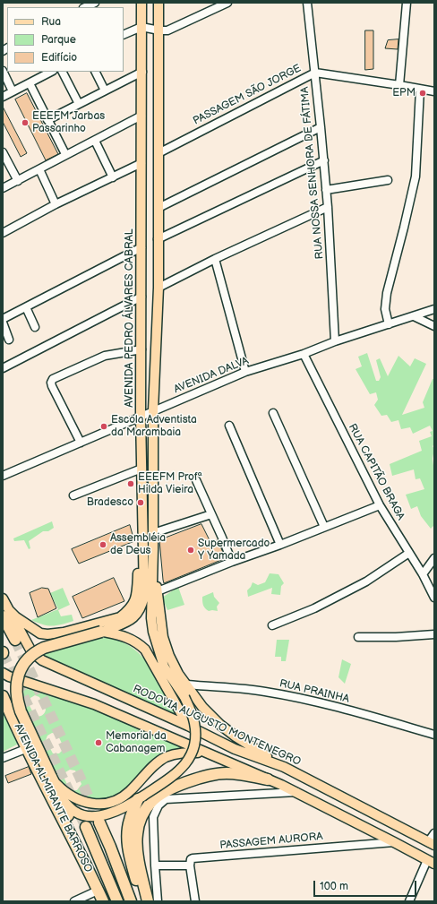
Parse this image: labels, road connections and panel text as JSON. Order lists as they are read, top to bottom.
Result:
{
  "streets": {
    "highway": ["AVENIDA ALMIRANTE BARROSO"],
    "main road": ["AVENIDA PEDRO ÁLVARES CABRAL", "RODOVIA AUGUSTO MONTENEGRO"],
    "street": [
      "PASSAGEM SÃO JORGE",
      "RUA NOSSA SENHORA DE FÁTIMA",
      "AVENIDA DALVA",
      "RUA CAPITÃO BRAGA",
      "RUA PRAINHA",
      "PASSAGEM AURORA"
    ]
  },
  "crossings": [
    ["PASSAGEM SÃO JORGE", "RUA NOSSA SENHORA DE FÁTIMA"],
    ["RUA NOSSA SENHORA DE FÁTIMA", "AVENIDA DALVA"],
    ["AVENIDA PEDRO ÁLVARES CABRAL", "AVENIDA DALVA"],
    ["AVENIDA DALVA", "RUA CAPITÃO BRAGA"]
  ],
  "places": [
    "EPM",
    "EEEFM Jarbas Passarinho",
    "Escola Adventista da Marambaia",
    "EEEFM Profª Hilda Vieira",
    "Bradesco",
    "Assembléia de Deus",
    "Supermercado Y Yamada",
    "Memorial da Cabanagem"
  ],
  "legend": ["Rua", "Parque", "Edifício"],
  "scale_bar": "100 m"
}
